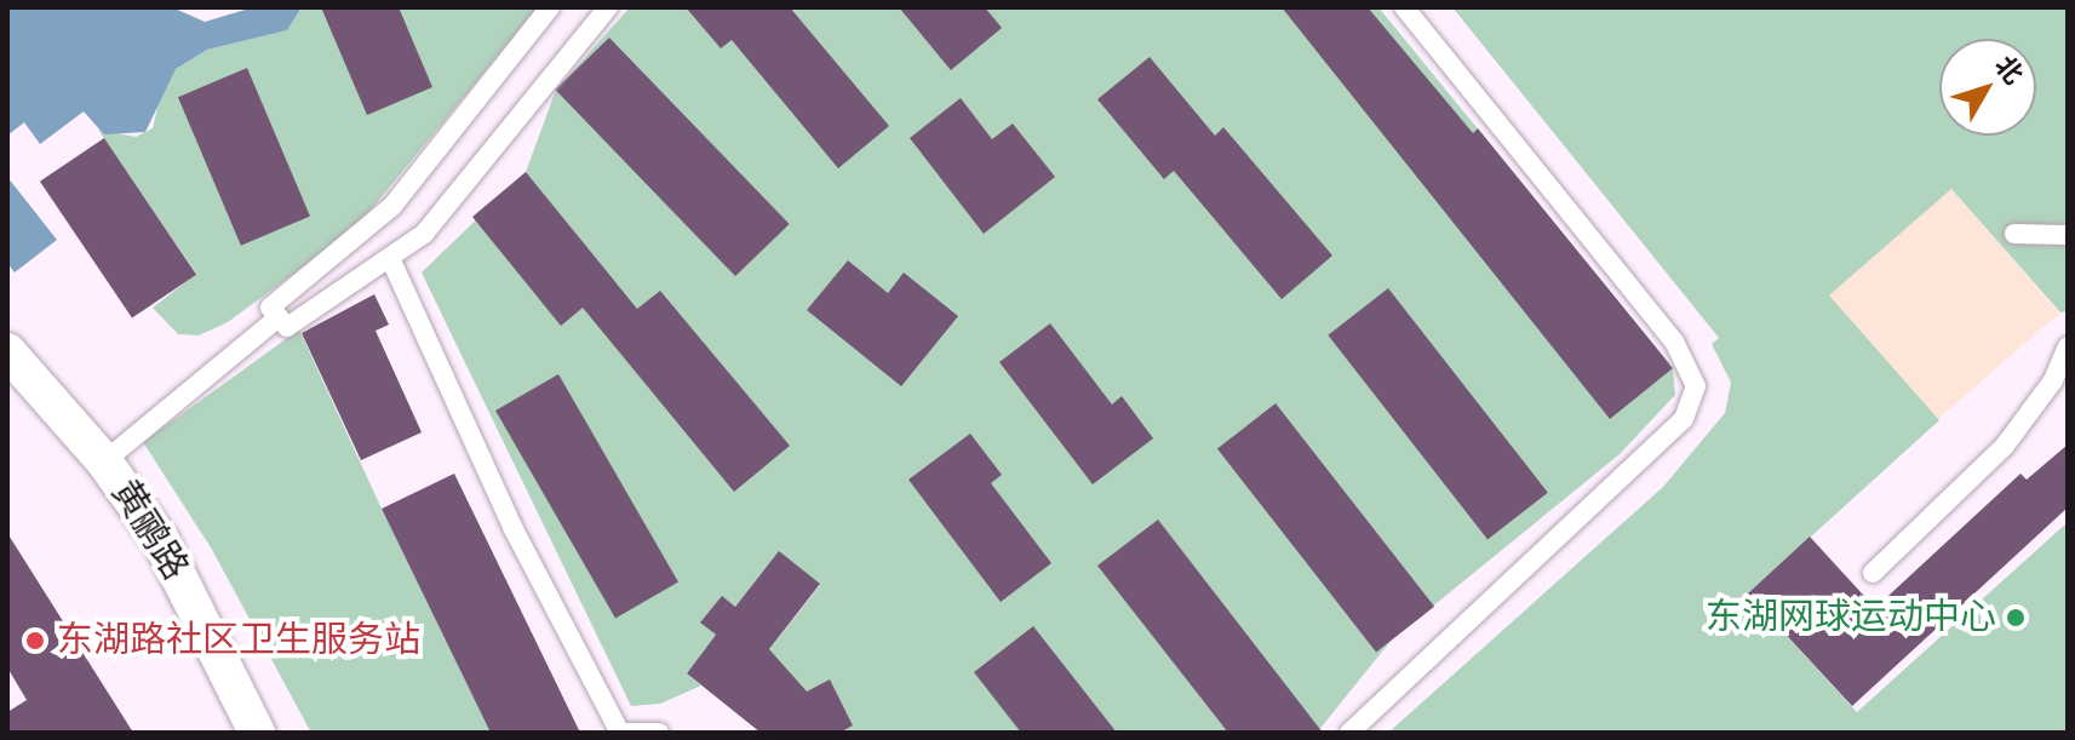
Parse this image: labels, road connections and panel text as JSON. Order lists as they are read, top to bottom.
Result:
{
  "streets": {
    "street": ["黄鹂路"]
  },
  "places": ["东湖网球运动中心", "东湖路社区卫生服务站"],
  "north": "top right"
}
